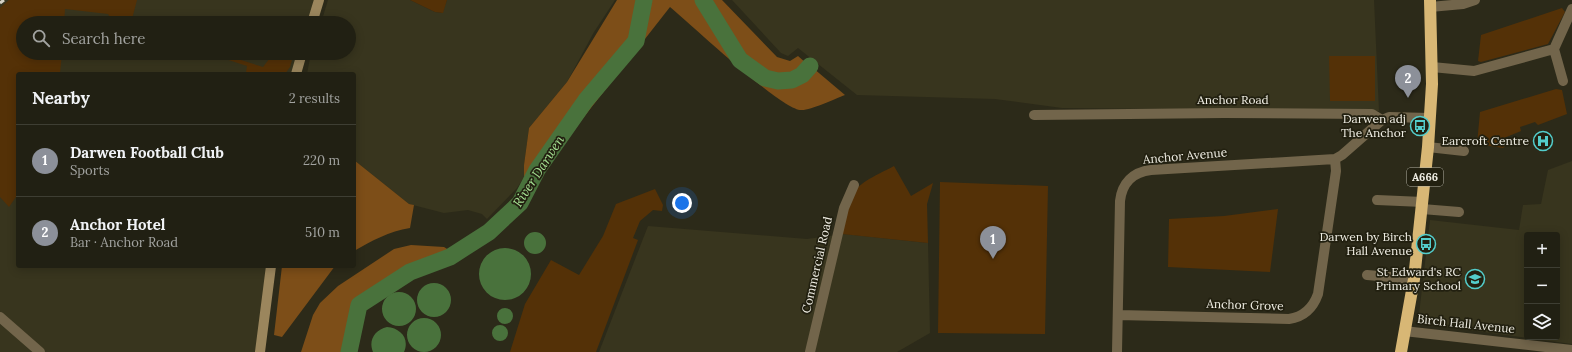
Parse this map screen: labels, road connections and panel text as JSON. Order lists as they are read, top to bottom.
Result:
{
  "streets": {
    "highway": ["A666"],
    "street": [
      "Anchor Road",
      "Anchor Avenue",
      "Commercial Road",
      "Anchor Grove",
      "Birch Hall Avenue"
    ]
  },
  "crossings": [
    ["Anchor Road", "A666"],
    ["Anchor Avenue", "Anchor Grove"],
    ["A666", "Birch Hall Avenue"]
  ],
  "water": ["River Darwen"],
  "places": {
    "bus stop": ["Darwen adj The Anchor", "Darwen by Birch Hall Avenue"],
    "hospital": ["Earcroft Centre"],
    "school or university": ["St Edward's RC Primary School"]
  },
  "page": {
    "search": "Search here",
    "pins": ["2", "1"],
    "heading": ["Nearby", "2 results"],
    "list": [
      {
        "mark": "1",
        "name": "Darwen Football Club",
        "note": "Sports",
        "value": "220 m"
      },
      {
        "mark": "2",
        "name": "Anchor Hotel",
        "note": "Bar · Anchor Road",
        "value": "510 m"
      }
    ],
    "map_buttons": ["+", "−"]
  }
}
